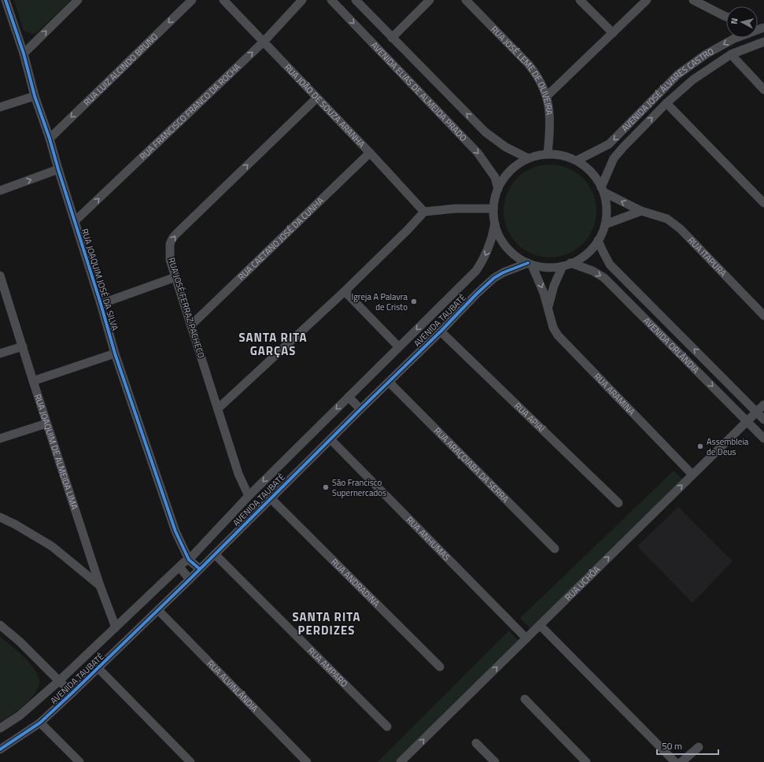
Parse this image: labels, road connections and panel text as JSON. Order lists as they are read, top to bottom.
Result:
{
  "streets": {
    "street": [
      "RUA LUIZ ALCINDO BRUNO",
      "RUA JOSÉ LEME DE OLIVEIRA",
      "AVENIDA JOSÉ ÁLVARES CASTRO",
      "AVENIDA ELIAS DE ALMEIDA PRADO",
      "RUA JOÃO DE SOUZA ARANHA",
      "RUA FRANCISCO FRANCO DA ROCHA",
      "RUA CAETANO JOSÉ DA CUNHA",
      "RUA ITAPURA",
      "RUA JOAQUIM JOSÉ DA SILVA",
      "RUA JOSÉ FERRAZ PACHECO",
      "AVENIDA TAUBATÉ",
      "AVENIDA ORLÂNDIA",
      "RUA ARAMINA",
      "RUA APIAÍ",
      "RUA JOAQUIM DE ALMEIDA LIMA",
      "RUA ARAÇOIABA DA SERRA",
      "RUA ANHUMAS",
      "RUA ANDRADINA",
      "RUA UCHÔA",
      "RUA AMPARO",
      "RUA ALVINLÂNDIA"
    ]
  },
  "crossings": [
    ["RUA LUIZ ALCINDO BRUNO", "RUA JOAQUIM JOSÉ DA SILVA"],
    ["AVENIDA JOSÉ ÁLVARES CASTRO", "RUA ITAPURA"],
    ["RUA JOÃO DE SOUZA ARANHA", "RUA FRANCISCO FRANCO DA ROCHA"],
    ["RUA JOÃO DE SOUZA ARANHA", "RUA CAETANO JOSÉ DA CUNHA"],
    ["RUA JOÃO DE SOUZA ARANHA", "RUA JOSÉ FERRAZ PACHECO"],
    ["RUA FRANCISCO FRANCO DA ROCHA", "RUA JOAQUIM JOSÉ DA SILVA"],
    ["RUA CAETANO JOSÉ DA CUNHA", "RUA JOSÉ FERRAZ PACHECO"],
    ["RUA JOAQUIM JOSÉ DA SILVA", "AVENIDA TAUBATÉ"],
    ["RUA JOSÉ FERRAZ PACHECO", "AVENIDA TAUBATÉ"],
    ["AVENIDA TAUBATÉ", "RUA ARAMINA"],
    ["AVENIDA TAUBATÉ", "RUA APIAÍ"],
    ["AVENIDA TAUBATÉ", "RUA JOAQUIM DE ALMEIDA LIMA"],
    ["AVENIDA TAUBATÉ", "RUA ARAÇOIABA DA SERRA"],
    ["AVENIDA TAUBATÉ", "RUA ANHUMAS"],
    ["AVENIDA TAUBATÉ", "RUA ANDRADINA"],
    ["AVENIDA TAUBATÉ", "RUA AMPARO"],
    ["AVENIDA TAUBATÉ", "RUA ALVINLÂNDIA"],
    ["AVENIDA ORLÂNDIA", "RUA UCHÔA"],
    ["RUA ARAMINA", "RUA UCHÔA"],
    ["RUA ANHUMAS", "RUA UCHÔA"]
  ],
  "one_way": [
    "RUA LUIZ ALCINDO BRUNO",
    "RUA FRANCISCO FRANCO DA ROCHA",
    "RUA JOSÉ FERRAZ PACHECO",
    "RUA UCHÔA"
  ],
  "districts": ["SANTA RITA GARÇAS", "SANTA RITA PERDIZES"],
  "places": ["Igreja A Palavra de Cristo", "Assembleia de Deus", "São Francisco Supernercados"],
  "scale_bar": "50 m",
  "north": "left"
}
